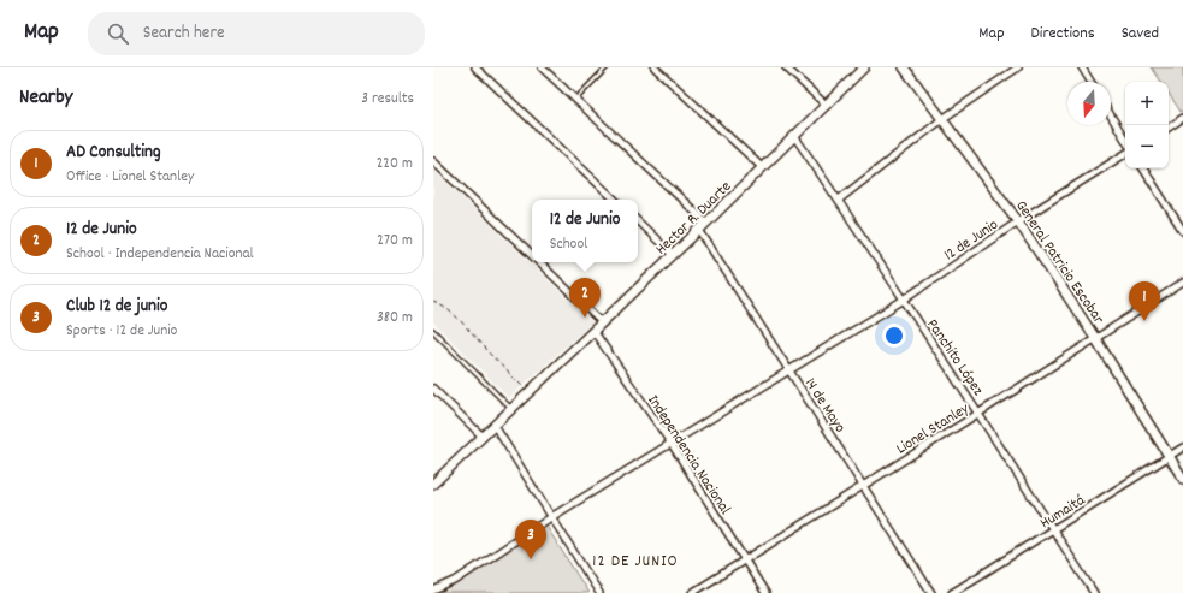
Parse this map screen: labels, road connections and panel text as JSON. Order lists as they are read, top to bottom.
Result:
{
  "streets": {
    "street": [
      "Hector R. Duarte",
      "12 de Junio",
      "General Patricio Escobar",
      "Panchito López",
      "14 de Mayo",
      "Lionel Stanley",
      "Independencia Nacional",
      "Humaitá"
    ]
  },
  "crossings": [
    ["Hector R. Duarte", "Panchito López"],
    ["Hector R. Duarte", "14 de Mayo"],
    ["Hector R. Duarte", "Independencia Nacional"],
    ["12 de Junio", "General Patricio Escobar"],
    ["12 de Junio", "Panchito López"],
    ["12 de Junio", "14 de Mayo"],
    ["12 de Junio", "Independencia Nacional"],
    ["General Patricio Escobar", "Lionel Stanley"],
    ["General Patricio Escobar", "Humaitá"],
    ["Panchito López", "Lionel Stanley"],
    ["Panchito López", "Humaitá"],
    ["14 de Mayo", "Lionel Stanley"],
    ["Lionel Stanley", "Independencia Nacional"]
  ],
  "districts": ["12 DE JUNIO"],
  "north": "bottom",
  "page": {
    "header": "Map",
    "search": "Search here",
    "nav": ["Map", "Directions", "Saved"],
    "heading": ["Nearby", "3 results"],
    "map_buttons": ["+", "−"],
    "list": [
      {
        "mark": "1",
        "name": "AD Consulting",
        "note": "Office · Lionel Stanley",
        "value": "220 m"
      },
      {
        "mark": "2",
        "name": "12 de Junio",
        "note": "School · Independencia Nacional",
        "value": "270 m"
      },
      {
        "mark": "3",
        "name": "Club 12 de junio",
        "note": "Sports · 12 de Junio",
        "value": "380 m"
      }
    ],
    "popup": ["12 de Junio", "School"],
    "pins": ["2", "1", "3"]
  }
}
